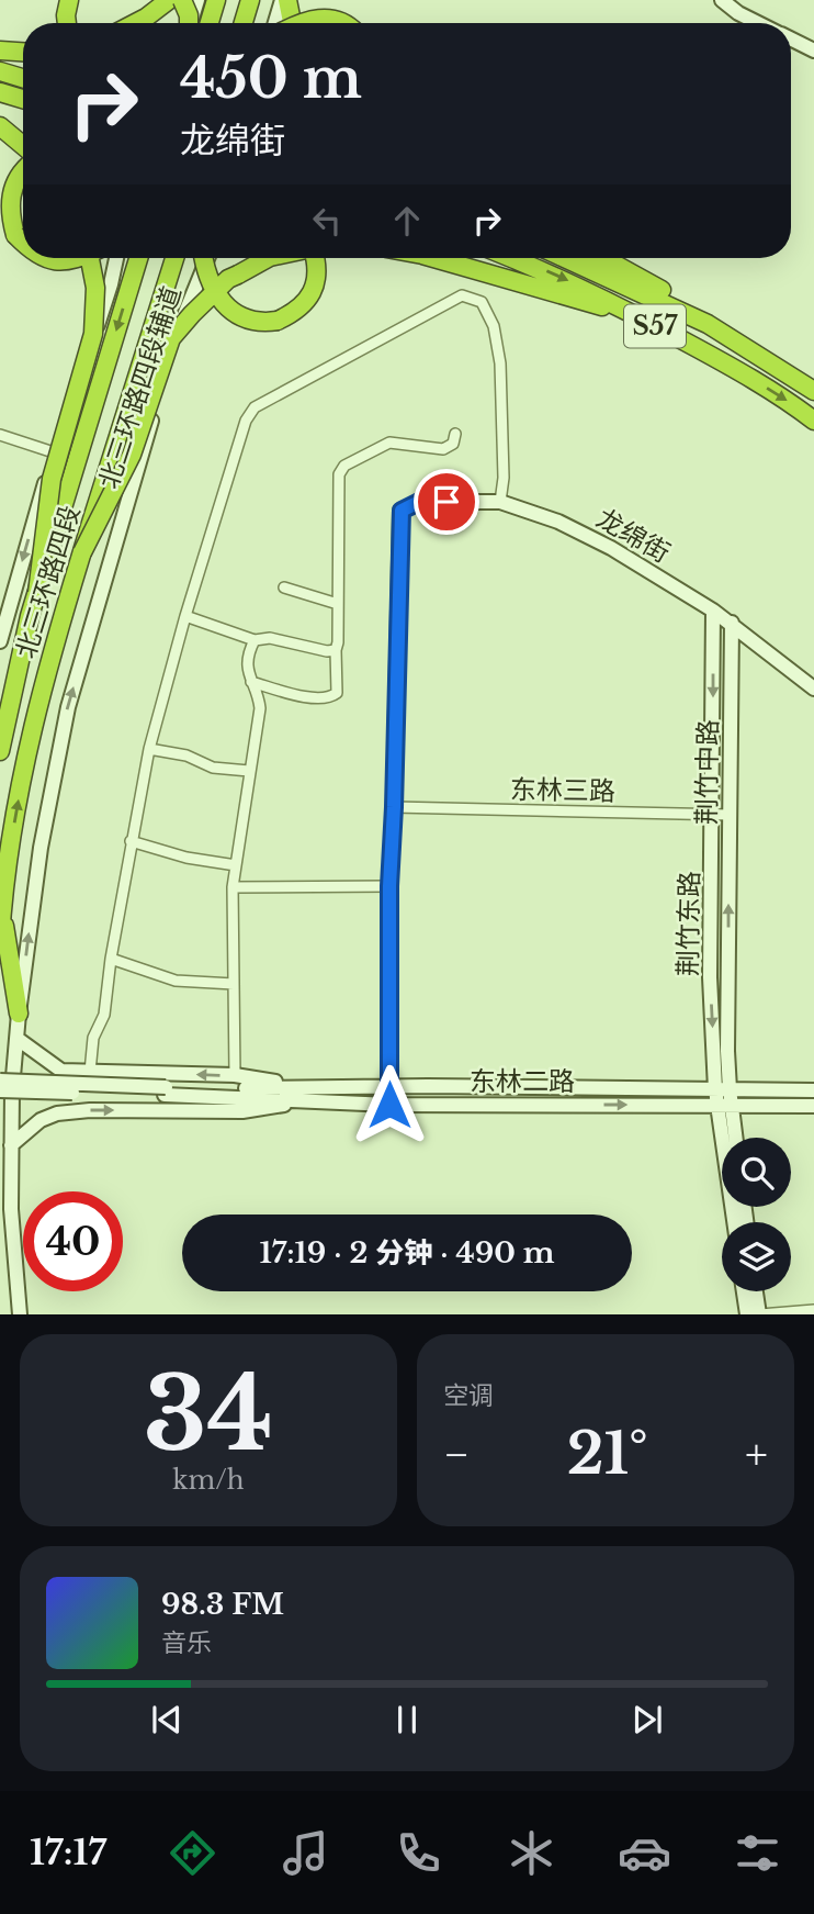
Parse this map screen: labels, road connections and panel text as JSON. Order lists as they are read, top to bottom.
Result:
{
  "streets": {
    "highway": ["S57", "北三环路四段"],
    "main road": [
      "北三环路四段辅道",
      "龙绵街",
      "荆竹中路",
      "荆竹东路",
      "东林二路"
    ],
    "street": ["东林三路"]
  },
  "crossings": [
    ["龙绵街", "荆竹中路"],
    ["龙绵街", "东林三路"],
    ["龙绵街", "荆竹东路"],
    ["荆竹中路", "东林三路"],
    ["荆竹中路", "荆竹东路"],
    ["荆竹中路", "东林二路"],
    ["东林三路", "荆竹东路"],
    ["荆竹东路", "东林二路"]
  ],
  "one_way": ["荆竹中路", "荆竹东路"],
  "page": {
    "turn": ["450 m", "龙绵街"],
    "limit": "40",
    "trip": "17:19 · 2 分钟 · 490 m",
    "tile": [
      ["34", "km/h"],
      "空调"
    ],
    "heat": ["−", "21°", "+"],
    "song": ["98.3 FM", "音乐"],
    "tabs": "17:17"
  }
}
